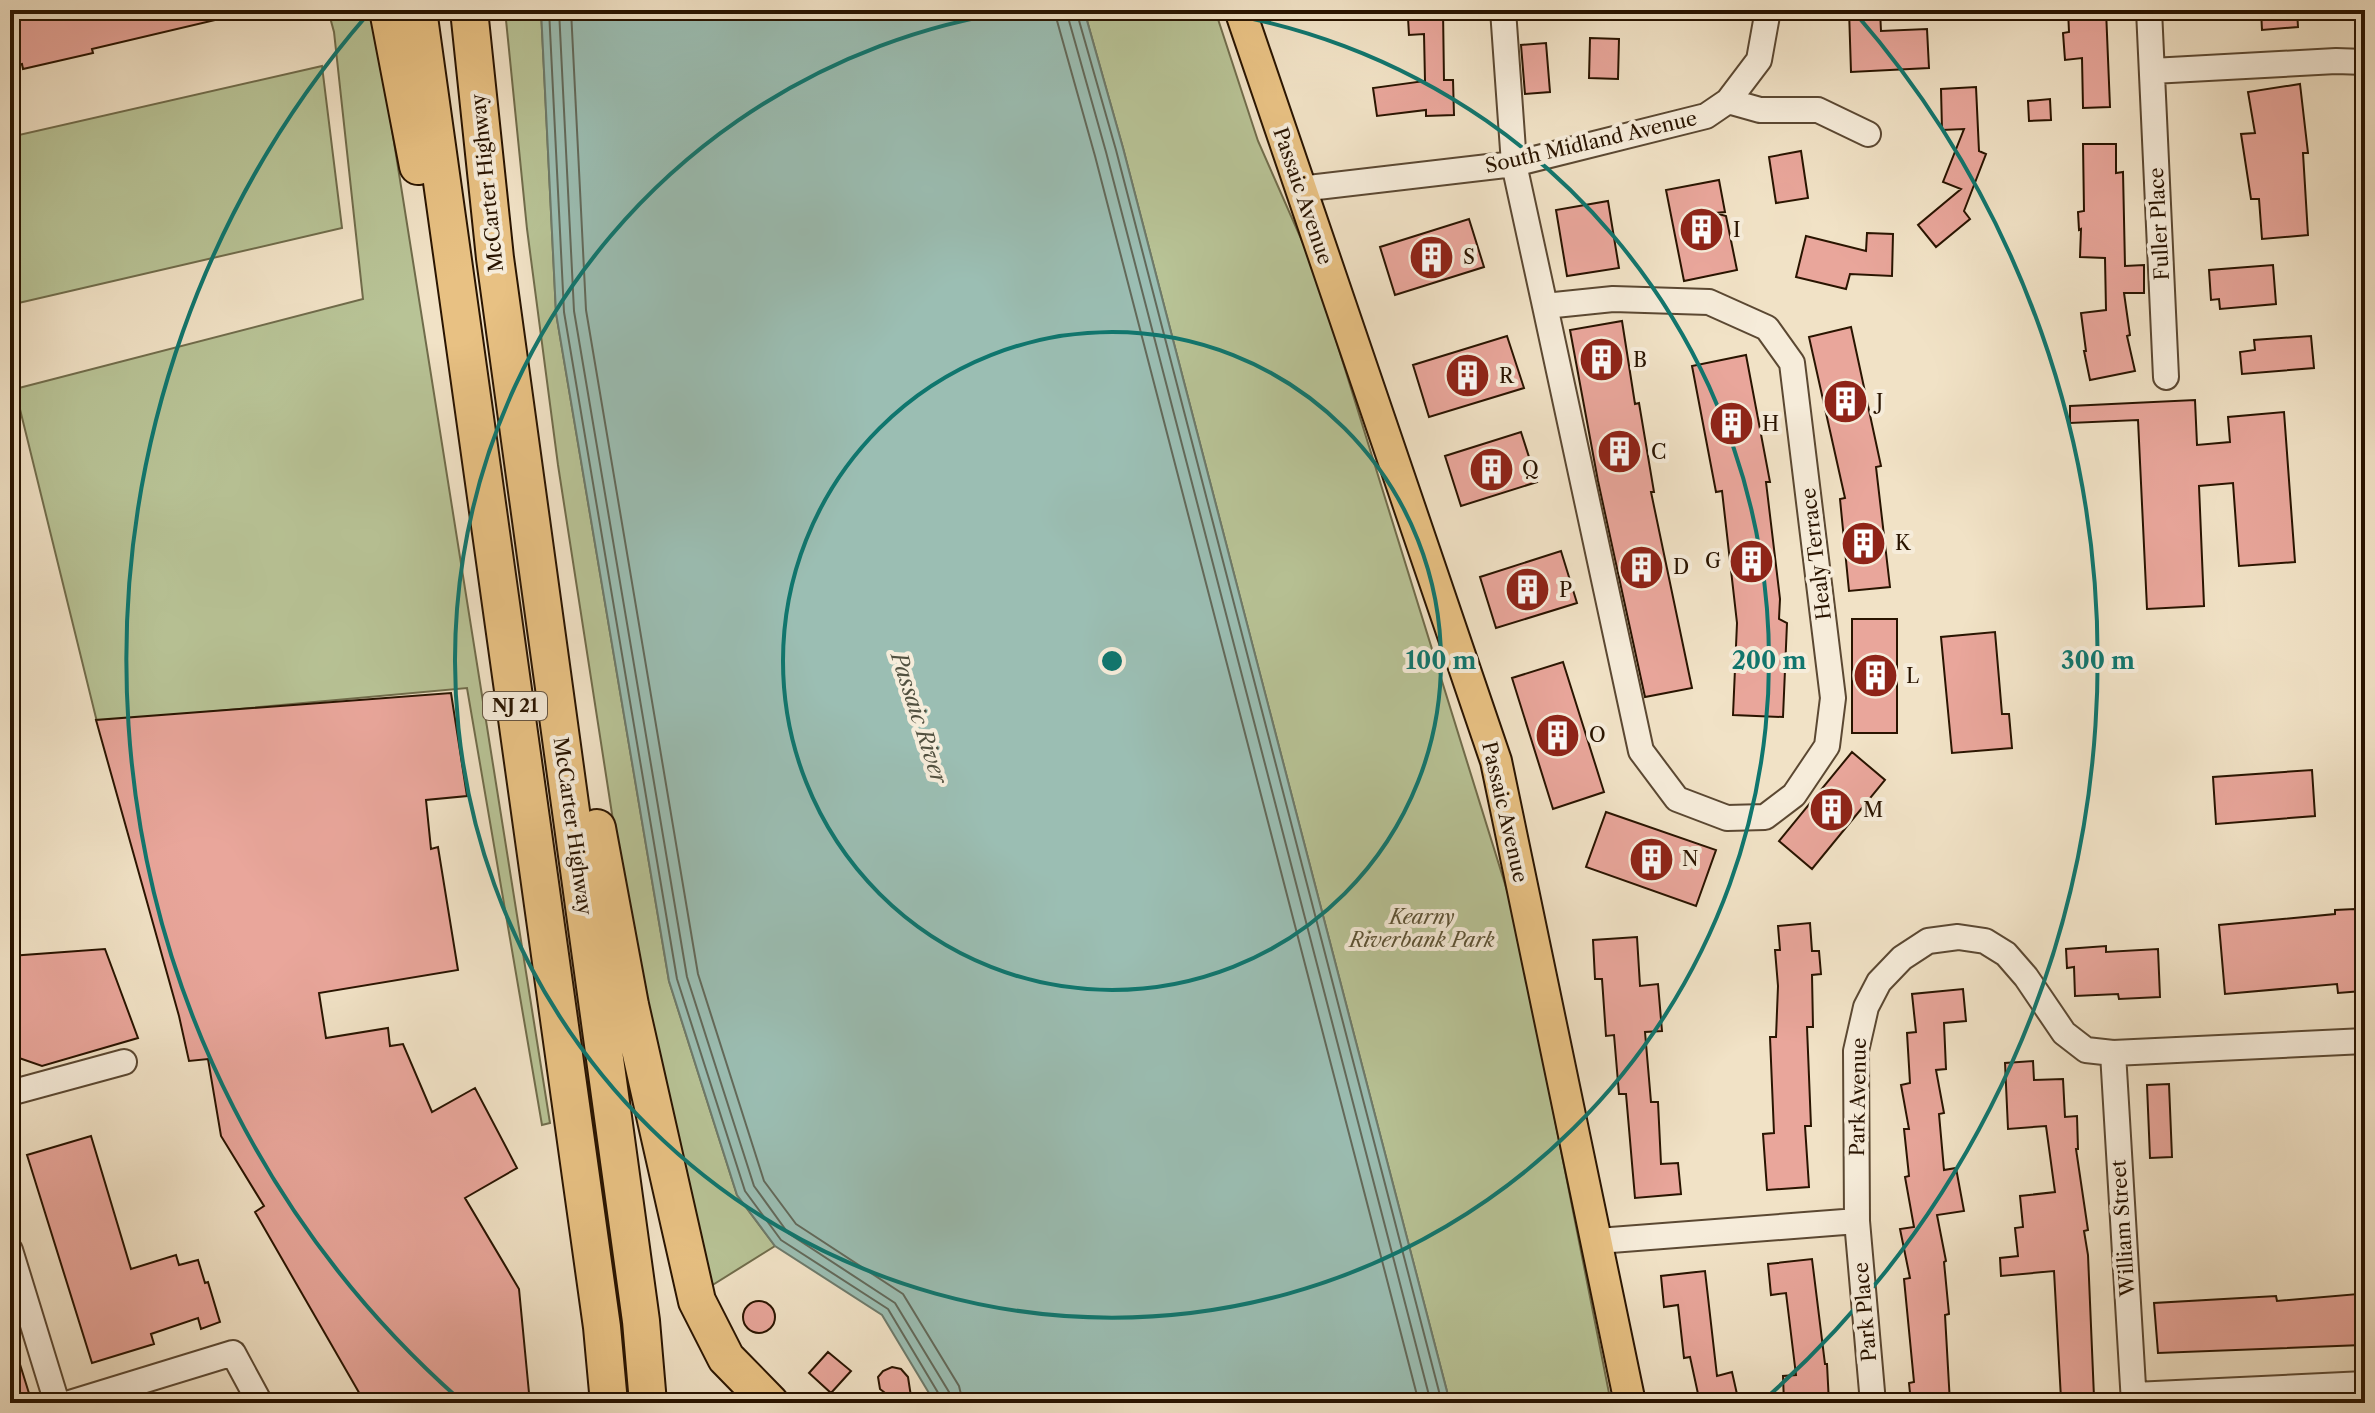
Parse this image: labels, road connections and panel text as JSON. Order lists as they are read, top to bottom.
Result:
{
  "streets": {
    "highway": ["McCarter Highway", "NJ 21"],
    "main road": ["Passaic Avenue"],
    "street": [
      "South Midland Avenue",
      "Fuller Place",
      "Healy Terrace",
      "Park Avenue",
      "William Street",
      "Park Place"
    ]
  },
  "crossings": [
    ["South Midland Avenue", "Passaic Avenue"],
    ["South Midland Avenue", "Healy Terrace"],
    ["Park Avenue", "William Street"],
    ["Park Avenue", "Park Place"]
  ],
  "water": ["Passaic River"],
  "parks": ["Kearny Riverbank Park"],
  "places": {
    "building": [
      "I",
      "S",
      "B",
      "R",
      "J",
      "H",
      "C",
      "Q",
      "K",
      "G",
      "D",
      "P",
      "L",
      "O",
      "M",
      "N"
    ]
  },
  "rings": ["100 m", "200 m", "300 m"]
}
